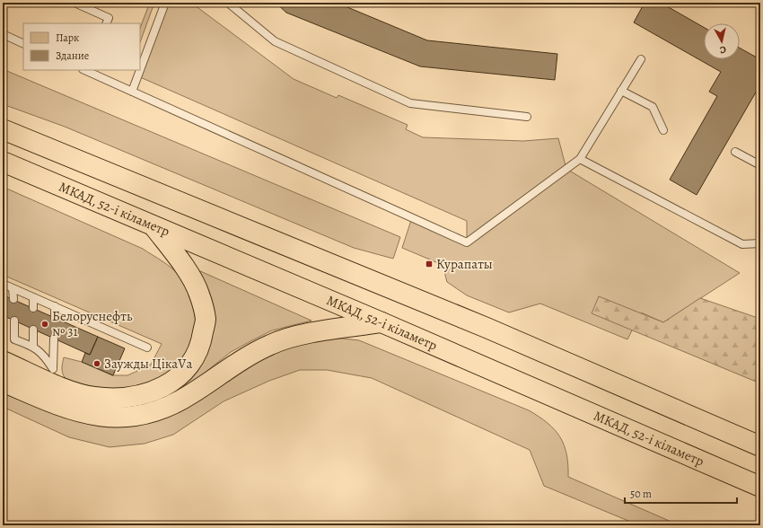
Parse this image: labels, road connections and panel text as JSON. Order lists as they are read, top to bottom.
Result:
{
  "streets": {
    "highway": ["МКАД, 52-і кіламетр"]
  },
  "places": {
    "transit": ["Курапаты"],
    "other": ["Белоруснефть № 31", "Заужды ЦікаVа"]
  },
  "legend": ["Парк", "Здание"],
  "scale_bar": "50 m",
  "north": "bottom"
}
